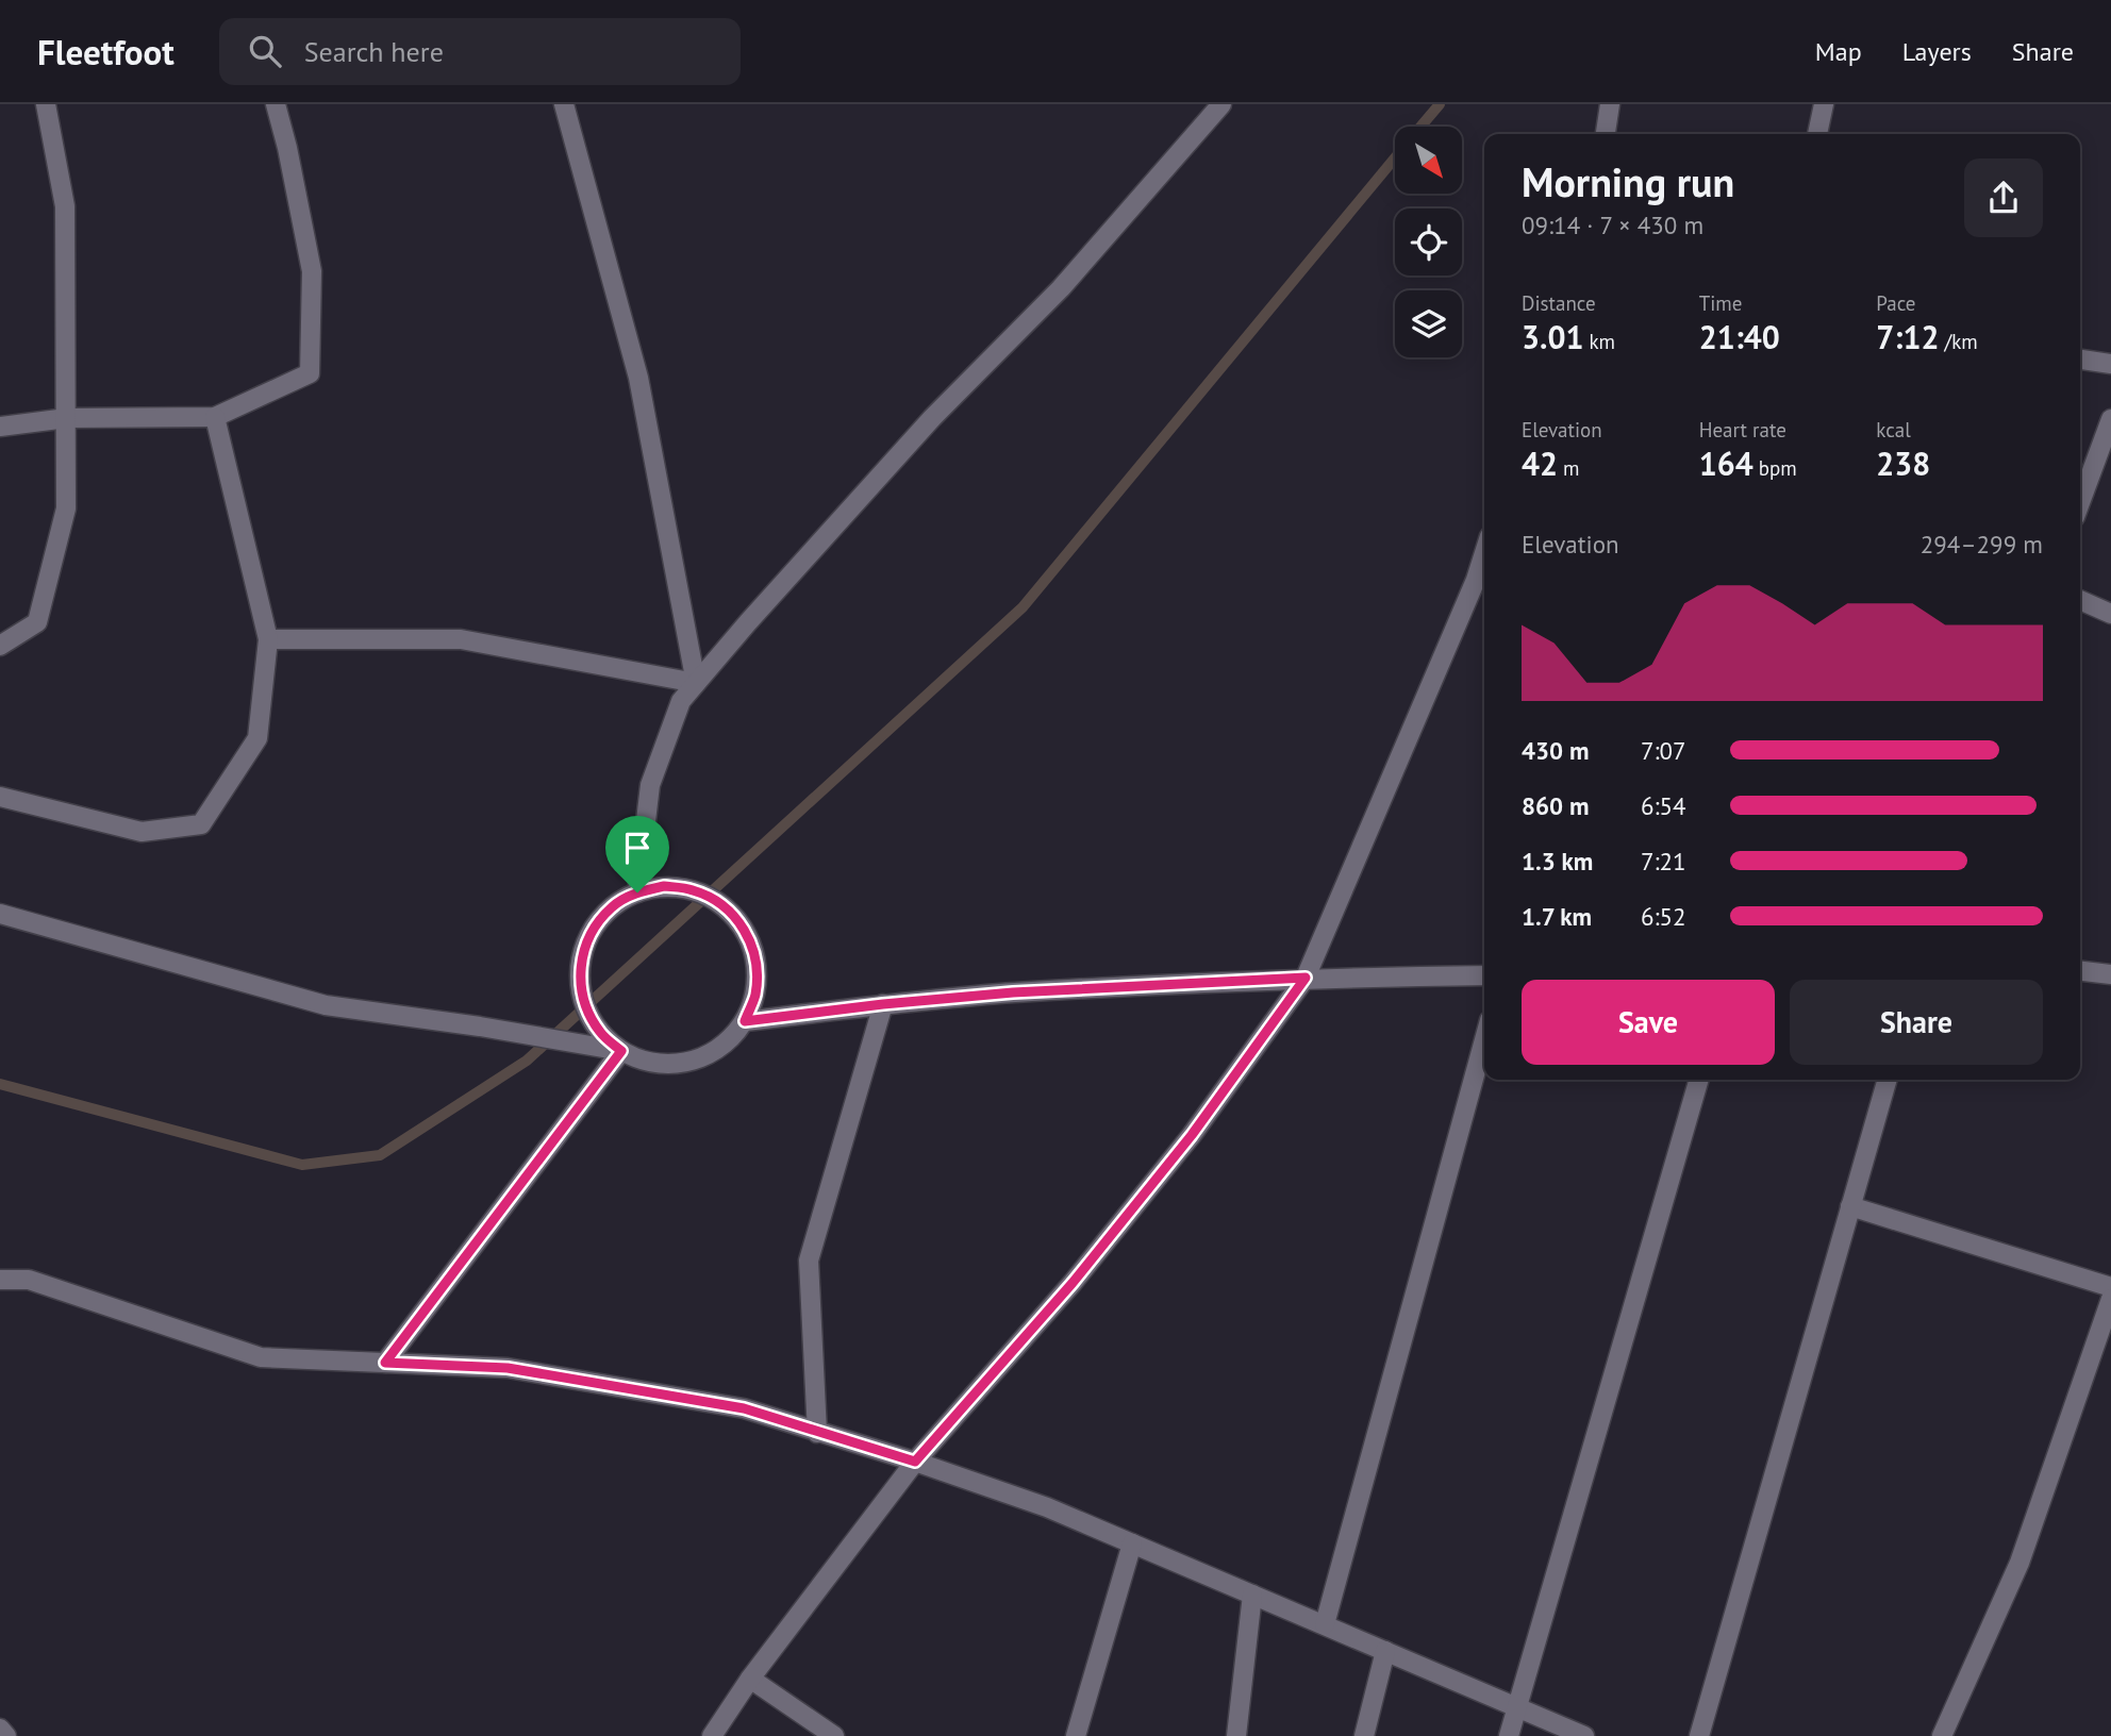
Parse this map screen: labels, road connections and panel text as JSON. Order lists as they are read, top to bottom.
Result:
{
  "north": "bottom right",
  "page": {
    "header": "Fleetfoot",
    "search": "Search here",
    "nav": ["Map", "Layers", "Share"],
    "heading": ["Morning run", "09:14 · 7 × 430 m"],
    "stats": [
      ["Distance", "3.01 km"],
      ["Time", "21:40"],
      ["Pace", "7:12 /km"],
      ["Elevation", "42 m"],
      ["Heart rate", "164 bpm"],
      ["kcal", "238"]
    ],
    "chart": ["Elevation", "294–299 m"],
    "list": [
      {
        "name": "430 m",
        "note": "7:07"
      },
      {
        "name": "860 m",
        "note": "6:54"
      },
      {
        "name": "1.3 km",
        "note": "7:21"
      },
      {
        "name": "1.7 km",
        "note": "6:52"
      }
    ],
    "buttons": ["Save", "Share"]
  }
}
